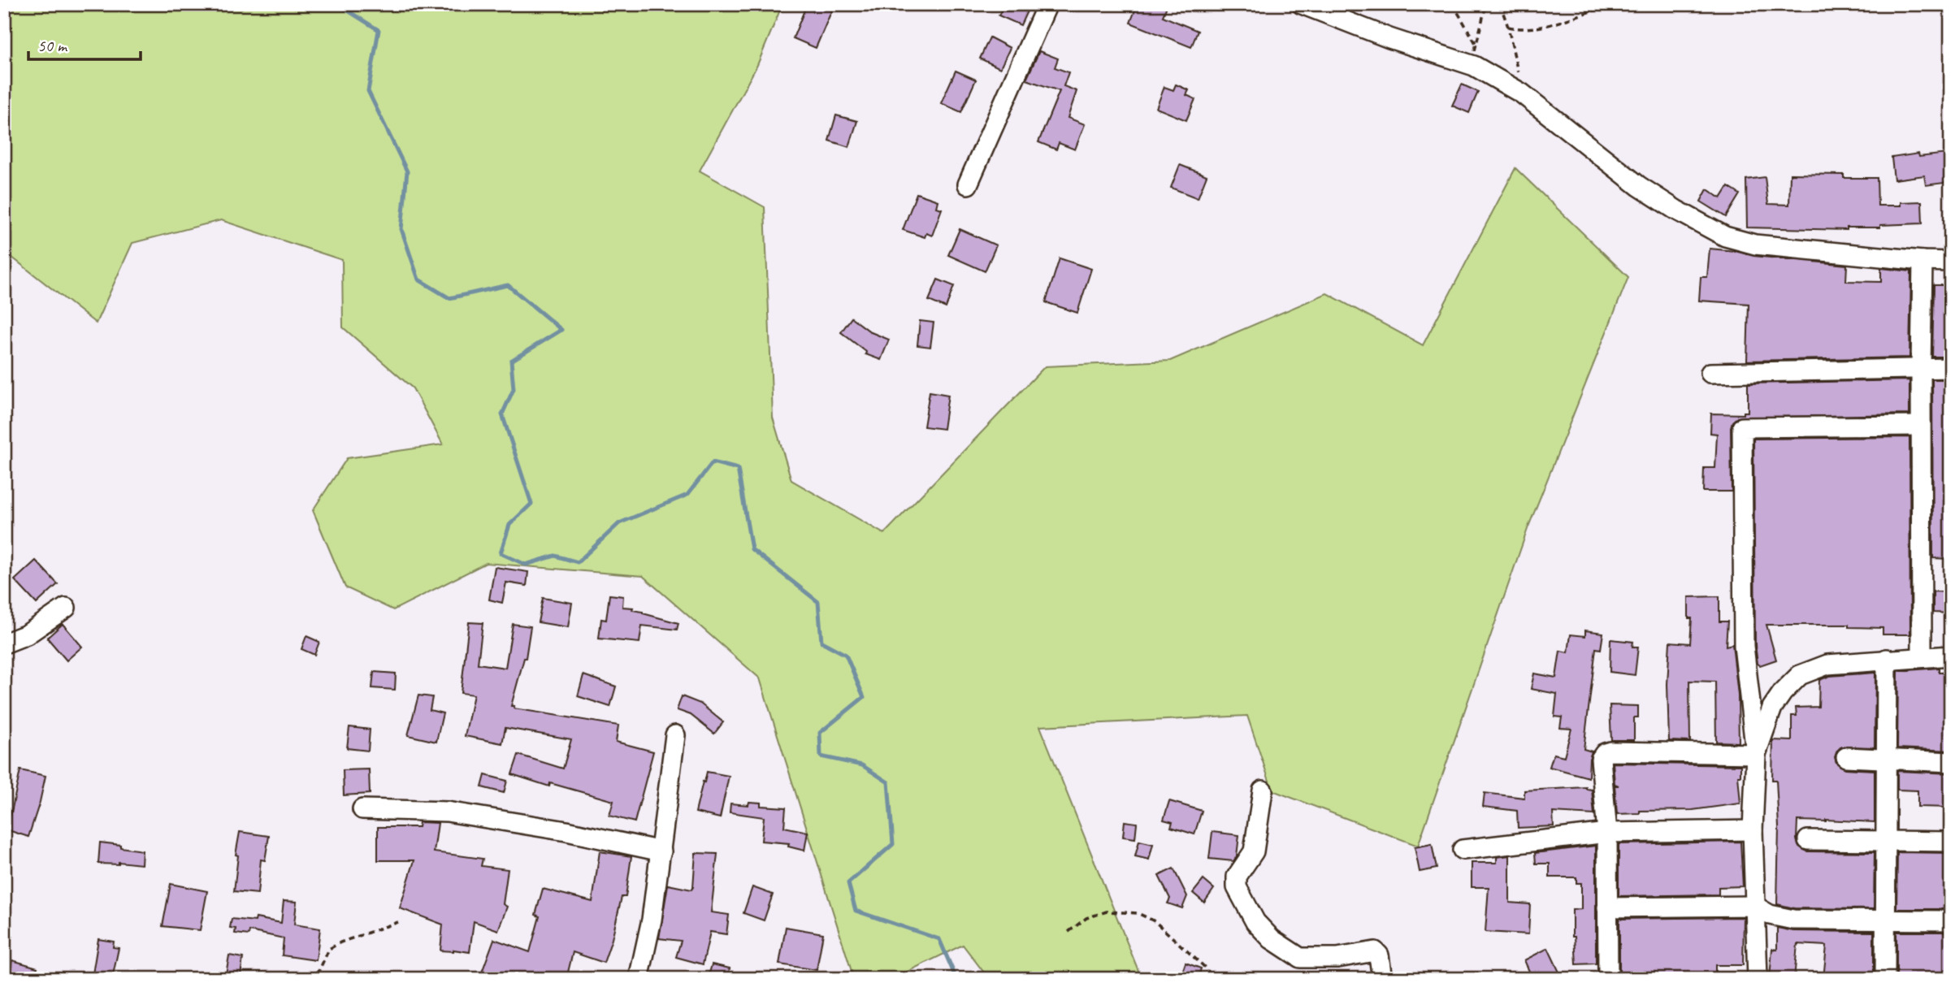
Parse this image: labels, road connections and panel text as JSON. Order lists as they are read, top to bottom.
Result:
{
  "scale_bar": "50 m"
}
